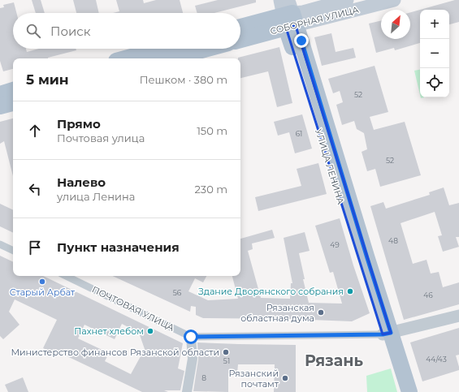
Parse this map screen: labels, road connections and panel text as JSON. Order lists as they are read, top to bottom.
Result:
{
  "streets": {
    "main road": ["СОБОРНАЯ УЛИЦА", "УЛИЦА ЛЕНИНА"],
    "street": ["ПОЧТОВАЯ УЛИЦА"]
  },
  "crossings": [
    ["СОБОРНАЯ УЛИЦА", "УЛИЦА ЛЕНИНА"],
    ["УЛИЦА ЛЕНИНА", "ПОЧТОВАЯ УЛИЦА"]
  ],
  "districts": ["Рязань"],
  "places": [
    "Старый Арбат",
    "Здание Дворянского собрания",
    "Рязанская областная дума",
    "Пахнет хлебом",
    "Министерство финансов Рязанской области",
    "Рязанский почтамт"
  ],
  "house_numbers": [
    "52",
    "61",
    "52",
    "48",
    "49",
    "56",
    "46",
    "44/43",
    "51",
    "8"
  ],
  "north": "top right",
  "page": {
    "map_buttons": ["+", "−"],
    "search": "Поиск",
    "heading": ["5 мин", "Пешком · 380 m"],
    "list": [
      ["Прямо", "Почтовая улица", "150 m"],
      ["Налево", "улица Ленина", "230 m"],
      "Пункт назначения"
    ]
  }
}
